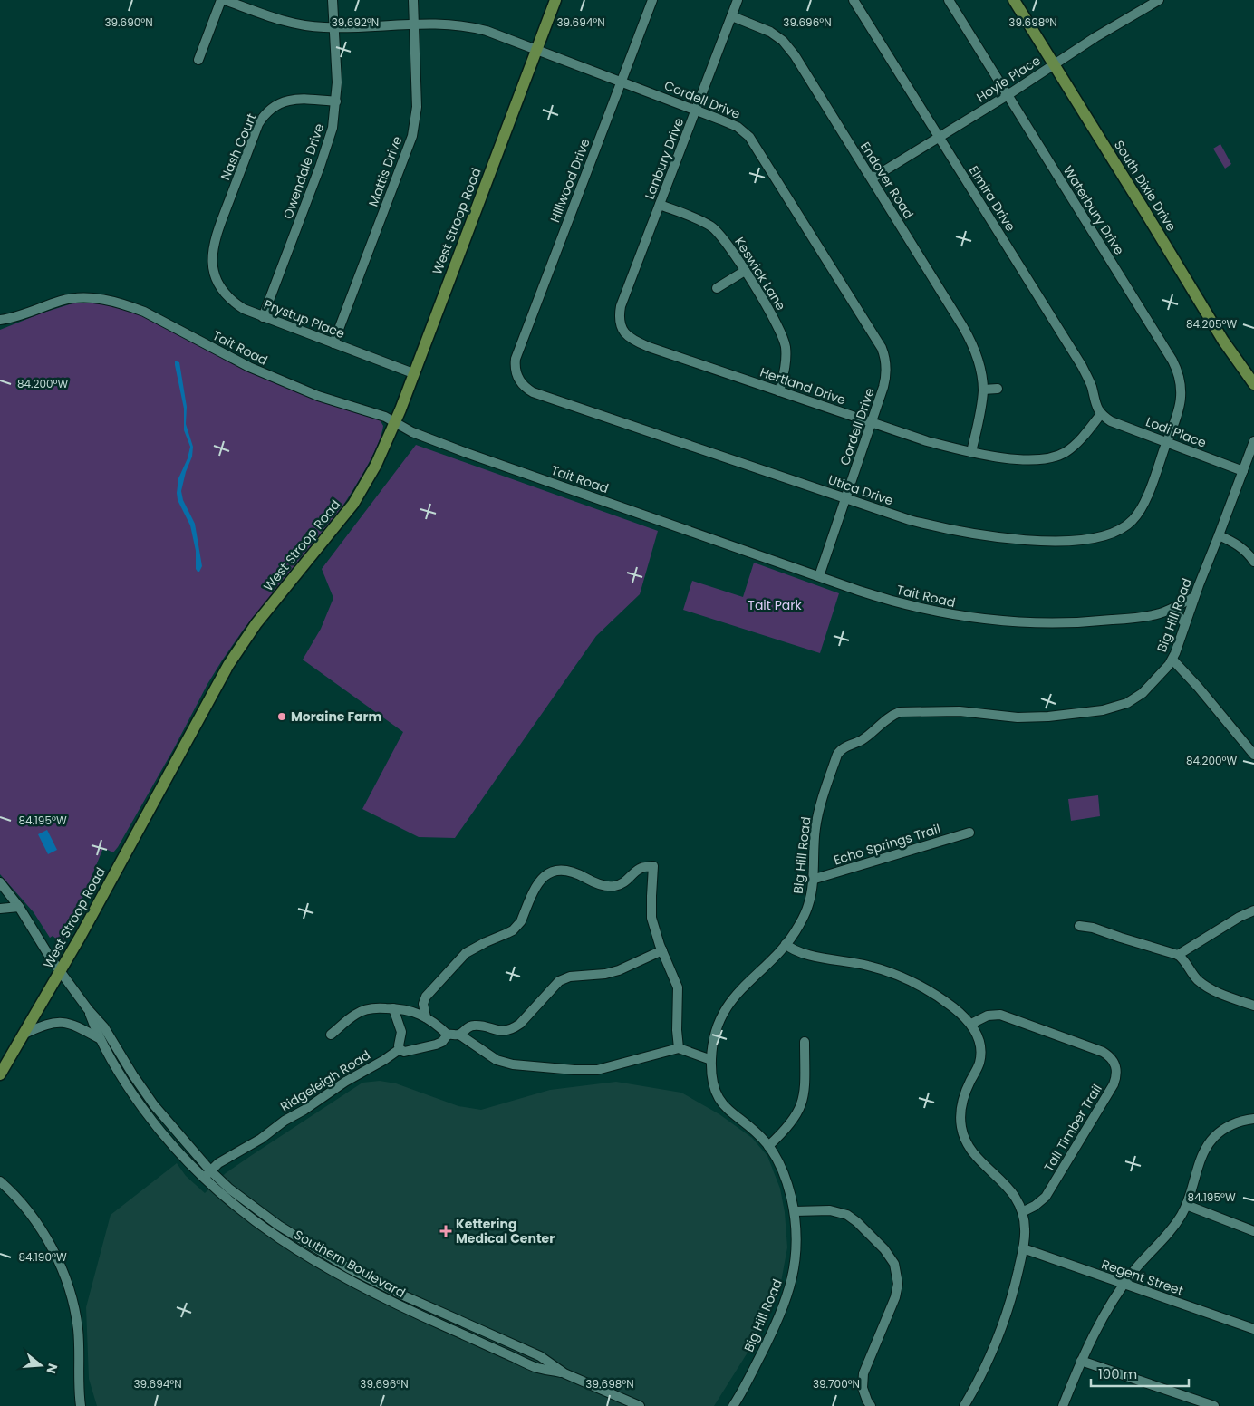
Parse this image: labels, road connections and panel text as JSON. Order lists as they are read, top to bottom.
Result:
{
  "streets": {
    "main road": ["South Dixie Drive", "West Stroop Road"],
    "street": [
      "Hoyle Place",
      "Cordell Drive",
      "Nash Court",
      "Lanbury Drive",
      "Owendale Drive",
      "Mattis Drive",
      "Hillwood Drive",
      "Endover Road",
      "Elmira Drive",
      "Waterbury Drive",
      "Keswick Lane",
      "Prystup Place",
      "Tait Road",
      "Hertland Drive",
      "Lodi Place",
      "Utica Drive",
      "Big Hill Road",
      "Echo Springs Trail",
      "Ridgeleigh Road",
      "Tall Timber Trail",
      "Southern Boulevard",
      "Regent Street"
    ]
  },
  "crossings": [
    ["Hoyle Place", "Endover Road"],
    ["Hoyle Place", "South Dixie Drive"],
    ["Hoyle Place", "Elmira Drive"],
    ["Hoyle Place", "Waterbury Drive"],
    ["Cordell Drive", "Lanbury Drive"],
    ["Cordell Drive", "Owendale Drive"],
    ["Cordell Drive", "Mattis Drive"],
    ["Cordell Drive", "Hillwood Drive"],
    ["Cordell Drive", "West Stroop Road"],
    ["Cordell Drive", "Tait Road"],
    ["Cordell Drive", "Hertland Drive"],
    ["Cordell Drive", "Utica Drive"],
    ["Nash Court", "Owendale Drive"],
    ["Nash Court", "Prystup Place"],
    ["Lanbury Drive", "Endover Road"],
    ["Lanbury Drive", "Keswick Lane"],
    ["Lanbury Drive", "Hertland Drive"],
    ["Owendale Drive", "Prystup Place"],
    ["Mattis Drive", "Prystup Place"],
    ["Hillwood Drive", "Utica Drive"],
    ["Endover Road", "Hertland Drive"],
    ["Elmira Drive", "Hertland Drive"],
    ["Elmira Drive", "Lodi Place"],
    ["Waterbury Drive", "Lodi Place"],
    ["Waterbury Drive", "Utica Drive"],
    ["West Stroop Road", "Prystup Place"],
    ["West Stroop Road", "Tait Road"],
    ["West Stroop Road", "Southern Boulevard"],
    ["Keswick Lane", "Hertland Drive"],
    ["Tait Road", "Big Hill Road"],
    ["Hertland Drive", "Lodi Place"],
    ["Lodi Place", "Utica Drive"],
    ["Lodi Place", "Big Hill Road"],
    ["Big Hill Road", "Echo Springs Trail"],
    ["Ridgeleigh Road", "Southern Boulevard"]
  ],
  "parks": ["Tait Park"],
  "places": {
    "other": ["Moraine Farm"],
    "health": ["Kettering Medical Center"]
  },
  "scale_bar": "100 m",
  "north": "right",
  "coordinates": [
    "39.690°N",
    "39.692°N",
    "39.694°N",
    "39.696°N",
    "39.698°N",
    "84.205°W",
    "84.200°W",
    "84.195°W",
    "84.190°W",
    "39.700°N"
  ]
}
